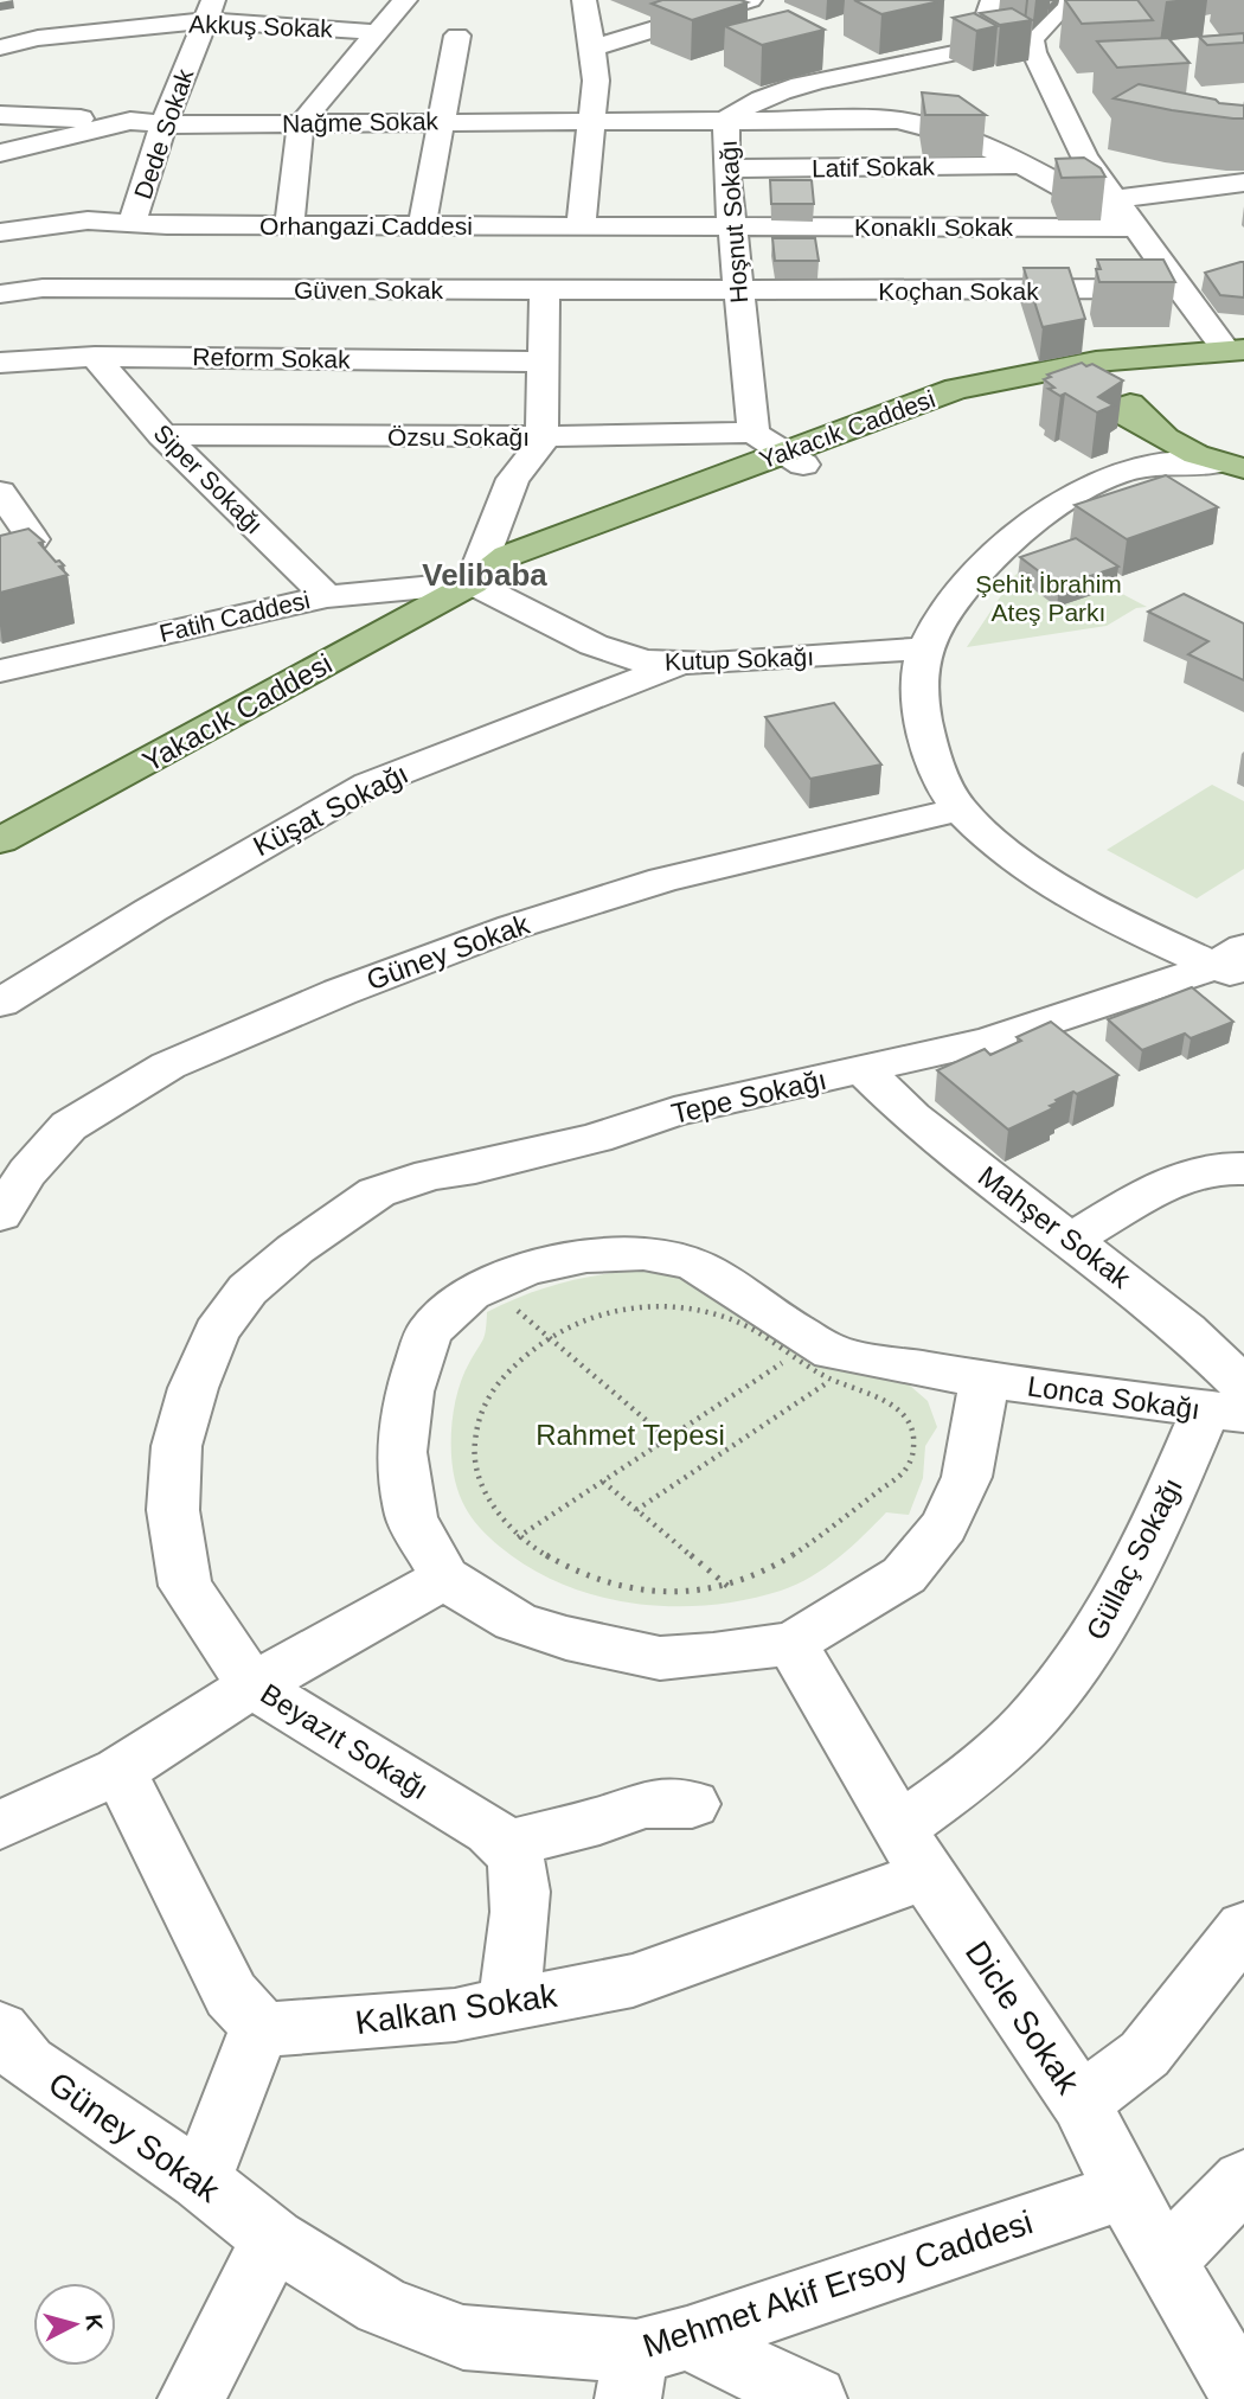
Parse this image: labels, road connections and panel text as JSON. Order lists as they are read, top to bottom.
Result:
{
  "streets": {
    "main road": ["Yakacık Caddesi"],
    "street": [
      "Akkuş Sokak",
      "Nağme Sokak",
      "Dede Sokak",
      "Latif Sokak",
      "Hoşnut Sokağı",
      "Orhangazi Caddesi",
      "Konaklı Sokak",
      "Güven Sokak",
      "Koçhan Sokak",
      "Reform Sokak",
      "Özsu Sokağı",
      "Siper Sokağı",
      "Fatih Caddesi",
      "Kutup Sokağı",
      "Küşat Sokağı",
      "Güney Sokak",
      "Tepe Sokağı",
      "Mahşer Sokak",
      "Lonca Sokağı",
      "Güllaç Sokağı",
      "Beyazıt Sokağı",
      "Kalkan Sokak",
      "Dicle Sokak",
      "Mehmet Akif Ersoy Caddesi"
    ]
  },
  "crossings": [
    ["Akkuş Sokak", "Dede Sokak"],
    ["Nağme Sokak", "Dede Sokak"],
    ["Nağme Sokak", "Hoşnut Sokağı"],
    ["Dede Sokak", "Orhangazi Caddesi"],
    ["Latif Sokak", "Hoşnut Sokağı"],
    ["Hoşnut Sokağı", "Orhangazi Caddesi"],
    ["Hoşnut Sokağı", "Konaklı Sokak"],
    ["Hoşnut Sokağı", "Güven Sokak"],
    ["Hoşnut Sokağı", "Koçhan Sokak"],
    ["Hoşnut Sokağı", "Özsu Sokağı"],
    ["Orhangazi Caddesi", "Konaklı Sokak"],
    ["Güven Sokak", "Koçhan Sokak"],
    ["Reform Sokak", "Siper Sokağı"],
    ["Yakacık Caddesi", "Fatih Caddesi"],
    ["Yakacık Caddesi", "Kutup Sokağı"],
    ["Özsu Sokağı", "Siper Sokağı"],
    ["Siper Sokağı", "Fatih Caddesi"],
    ["Fatih Caddesi", "Kutup Sokağı"],
    ["Kutup Sokağı", "Küşat Sokağı"],
    ["Güney Sokak", "Mehmet Akif Ersoy Caddesi"],
    ["Tepe Sokağı", "Mahşer Sokak"],
    ["Tepe Sokağı", "Beyazıt Sokağı"],
    ["Mahşer Sokak", "Lonca Sokağı"],
    ["Mahşer Sokak", "Güllaç Sokağı"],
    ["Lonca Sokağı", "Güllaç Sokağı"],
    ["Güllaç Sokağı", "Kalkan Sokak"],
    ["Güllaç Sokağı", "Dicle Sokak"],
    ["Kalkan Sokak", "Dicle Sokak"],
    ["Dicle Sokak", "Mehmet Akif Ersoy Caddesi"]
  ],
  "districts": ["Velibaba"],
  "parks": ["Şehit İbrahim Ateş Parkı", "Rahmet Tepesi"],
  "north": "right"
}
